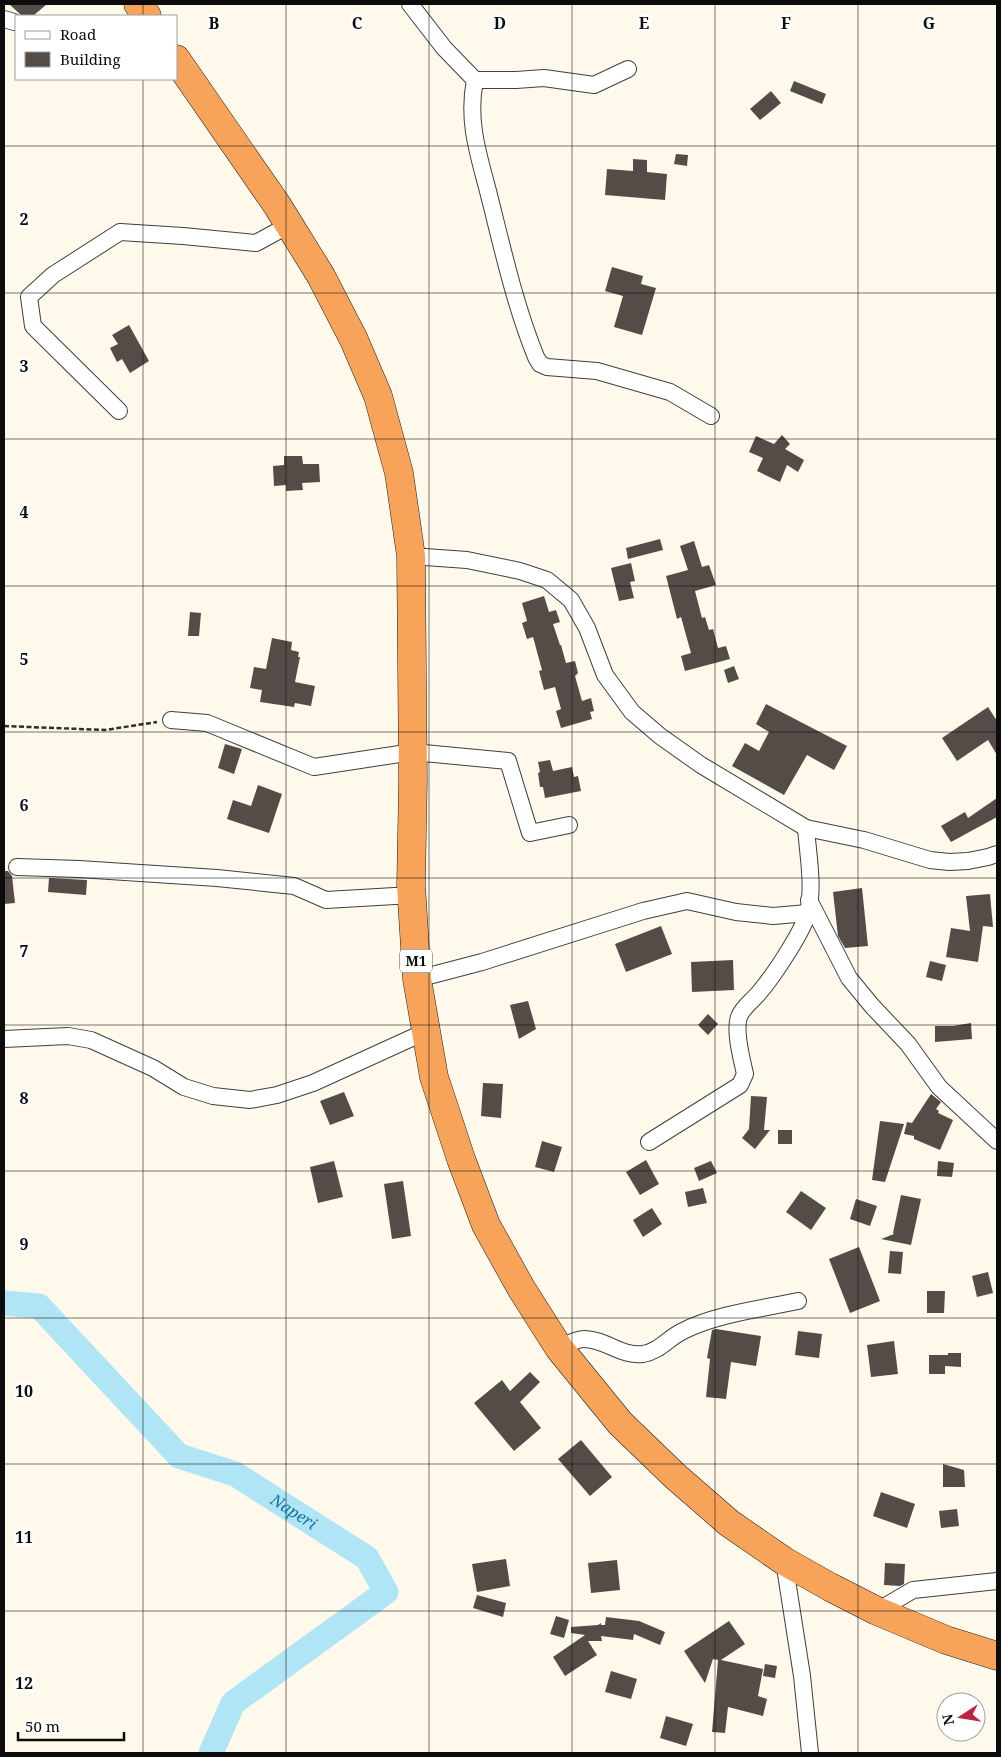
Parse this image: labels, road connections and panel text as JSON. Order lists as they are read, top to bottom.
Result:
{
  "streets": {
    "highway": ["M1"]
  },
  "water": ["Naperi"],
  "legend": ["Road", "Building"],
  "scale_bar": "50 m",
  "north": "left",
  "grid": {
    "columns": [
      "B",
      "C",
      "D",
      "E",
      "F",
      "G"
    ],
    "rows": [
      "2",
      "3",
      "4",
      "5",
      "6",
      "7",
      "8",
      "9",
      "10",
      "11",
      "12"
    ]
  }
}
